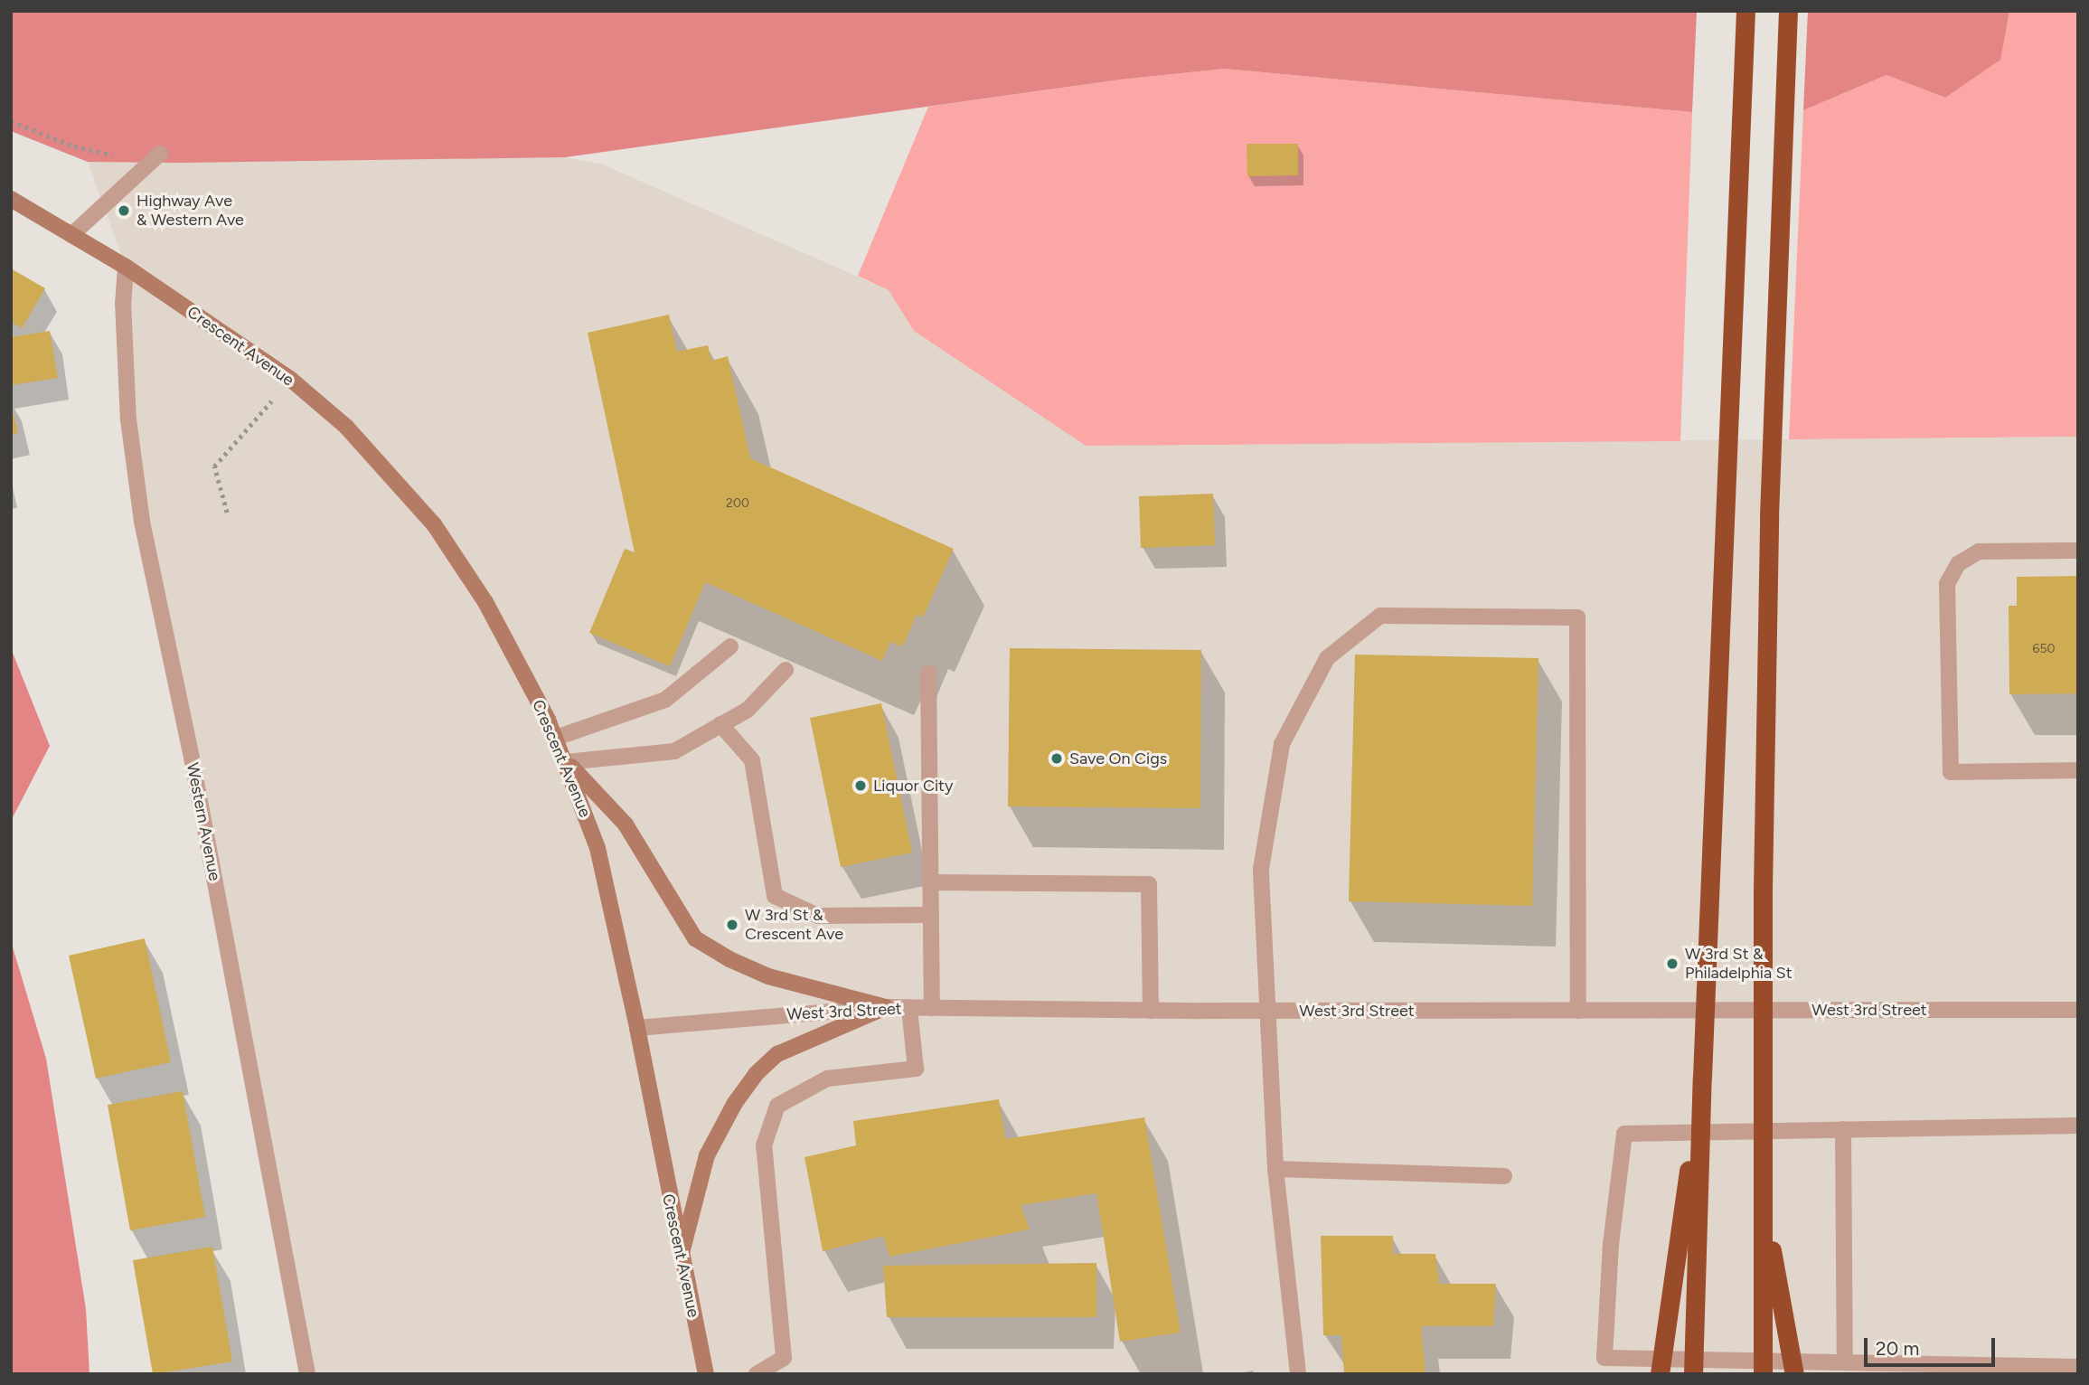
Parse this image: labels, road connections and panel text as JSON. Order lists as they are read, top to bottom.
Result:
{
  "streets": {
    "main road": ["Crescent Avenue"],
    "street": ["Western Avenue", "West 3rd Street"]
  },
  "crossings": [
    ["Crescent Avenue", "Western Avenue"],
    ["Crescent Avenue", "West 3rd Street"]
  ],
  "places": [
    "Highway Ave & Western Ave",
    "Save On Cigs",
    "Liquor City",
    "W 3rd St & Crescent Ave",
    "W 3rd St & Philadelphia St"
  ],
  "house_numbers": ["200", "650"],
  "scale_bar": "20 m"
}
